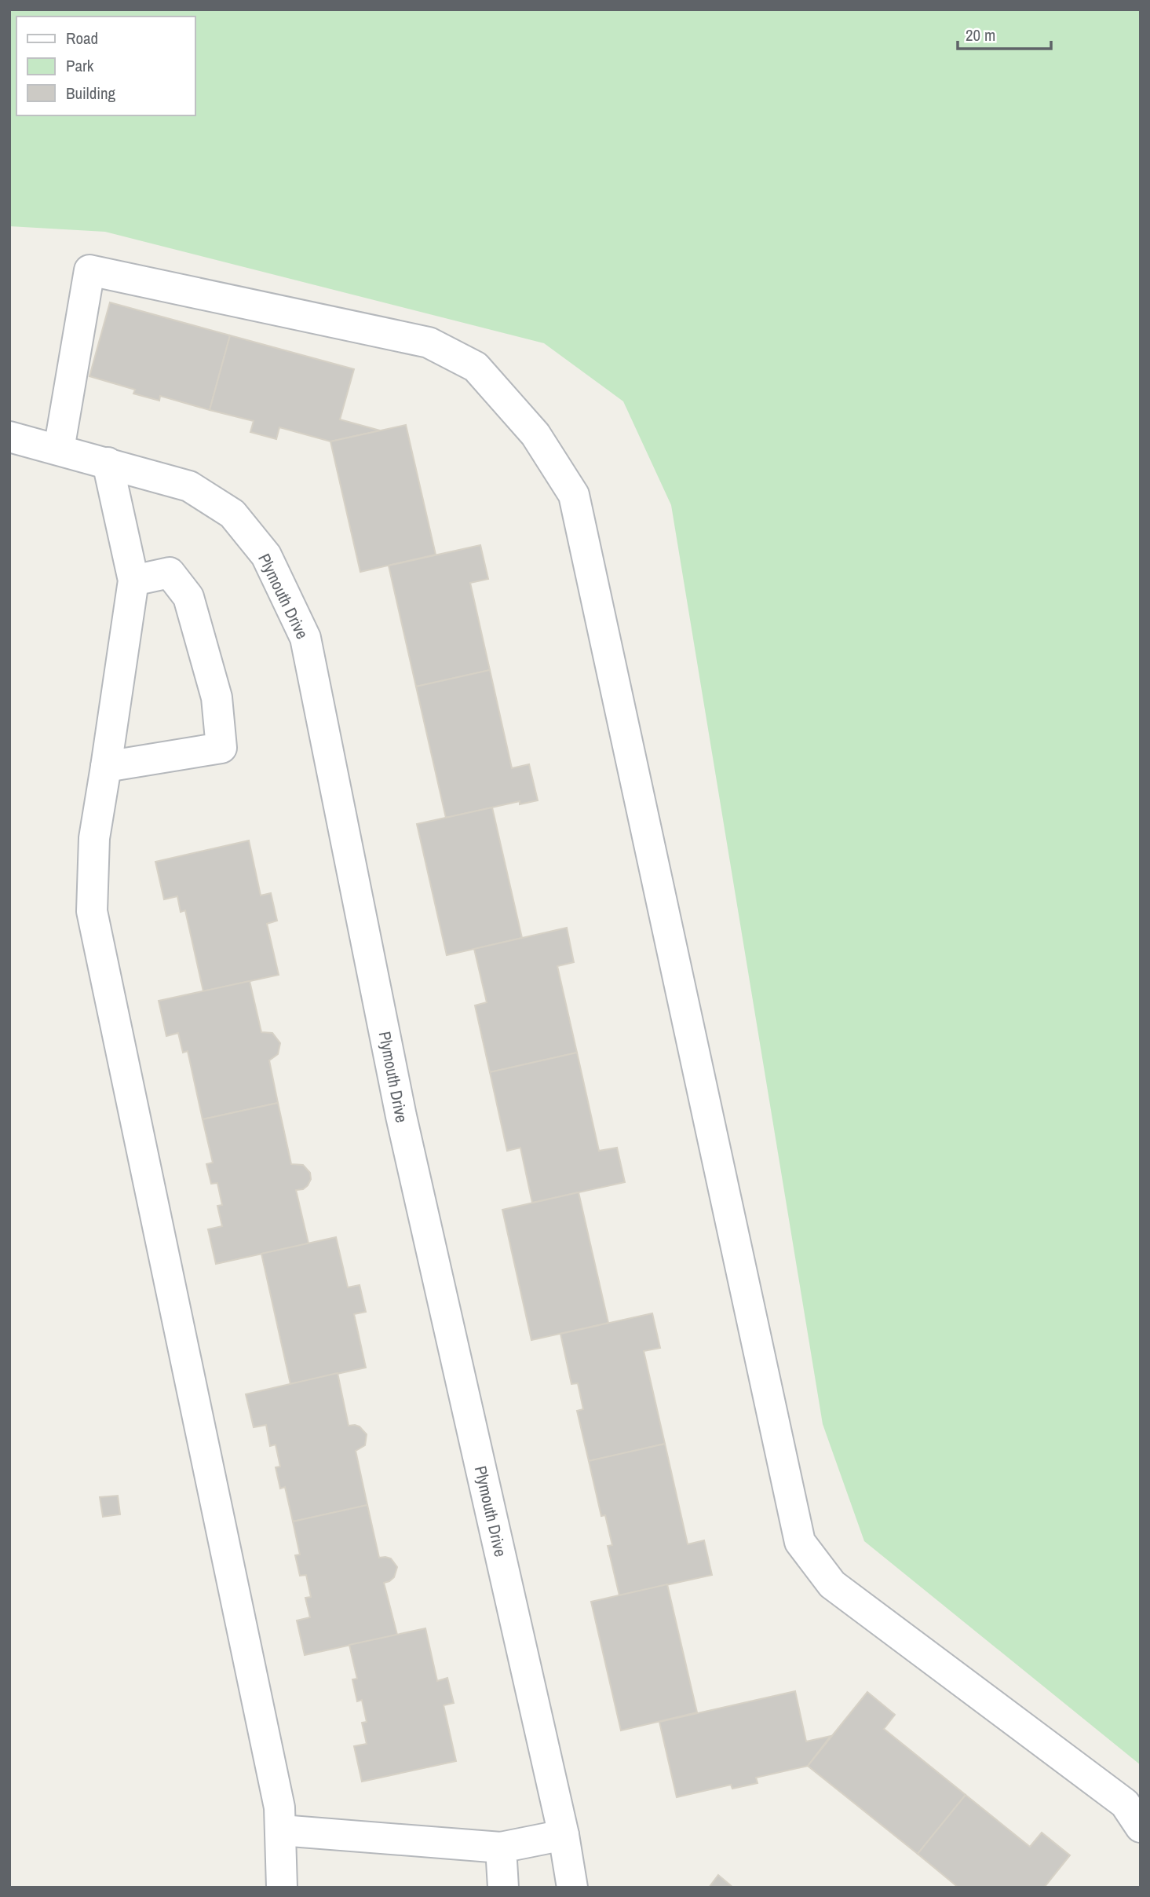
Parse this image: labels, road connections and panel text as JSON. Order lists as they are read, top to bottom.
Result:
{
  "streets": {
    "street": ["Plymouth Drive"]
  },
  "legend": ["Road", "Park", "Building"],
  "scale_bar": "20 m"
}
